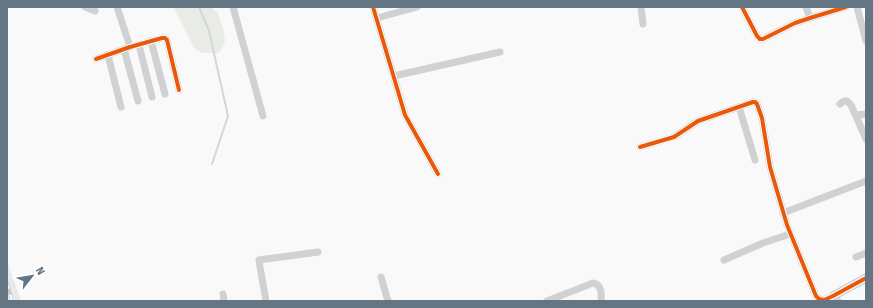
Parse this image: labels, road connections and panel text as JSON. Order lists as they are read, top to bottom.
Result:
{
  "north": "top right"
}
